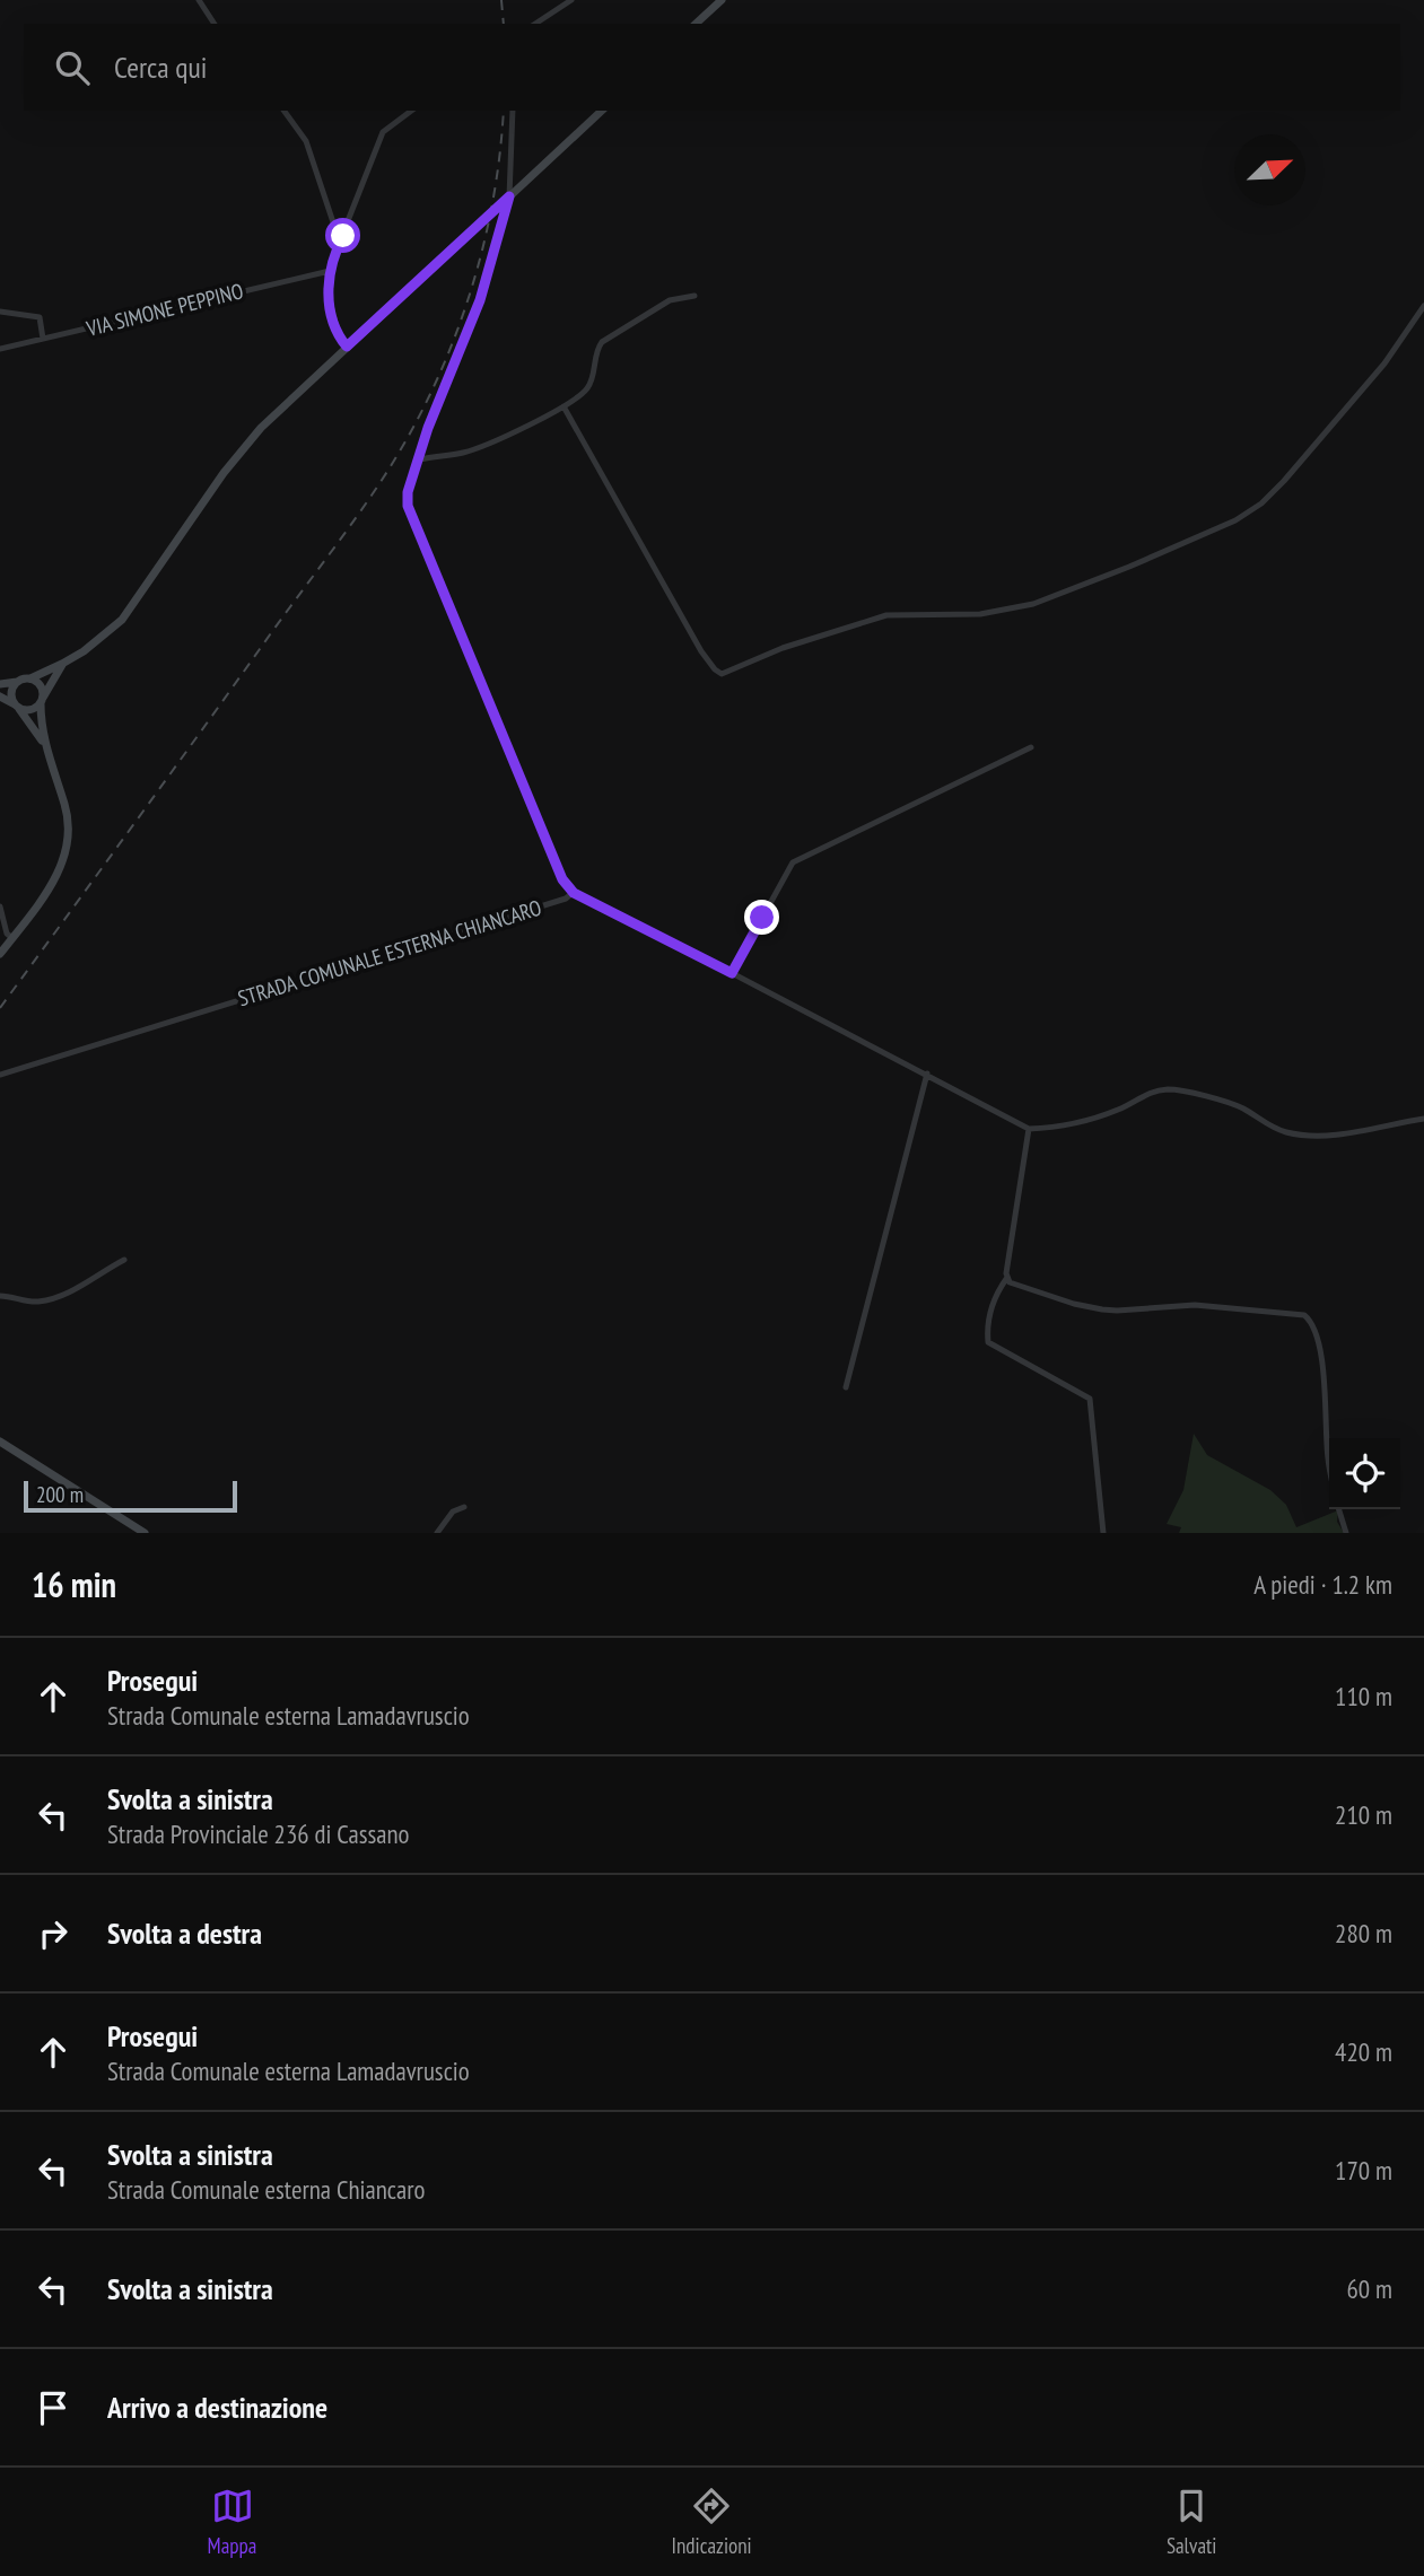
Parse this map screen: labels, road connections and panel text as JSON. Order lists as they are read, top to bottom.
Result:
{
  "streets": {
    "street": ["VIA SIMONE PEPPINO", "STRADA COMUNALE ESTERNA CHIANCARO"]
  },
  "scale_bar": "200 m",
  "north": "top right",
  "page": {
    "search": "Cerca qui",
    "scale": "200 m",
    "heading": ["16 min", "A piedi · 1.2 km"],
    "list": [
      ["Prosegui", "Strada Comunale esterna Lamadavruscio", "110 m"],
      ["Svolta a sinistra", "Strada Provinciale 236 di Cassano", "210 m"],
      ["Svolta a destra", "280 m"],
      ["Prosegui", "Strada Comunale esterna Lamadavruscio", "420 m"],
      ["Svolta a sinistra", "Strada Comunale esterna Chiancaro", "170 m"],
      ["Svolta a sinistra", "60 m"],
      "Arrivo a destinazione"
    ],
    "nav": ["Mappa", "Indicazioni", "Salvati"]
  }
}
